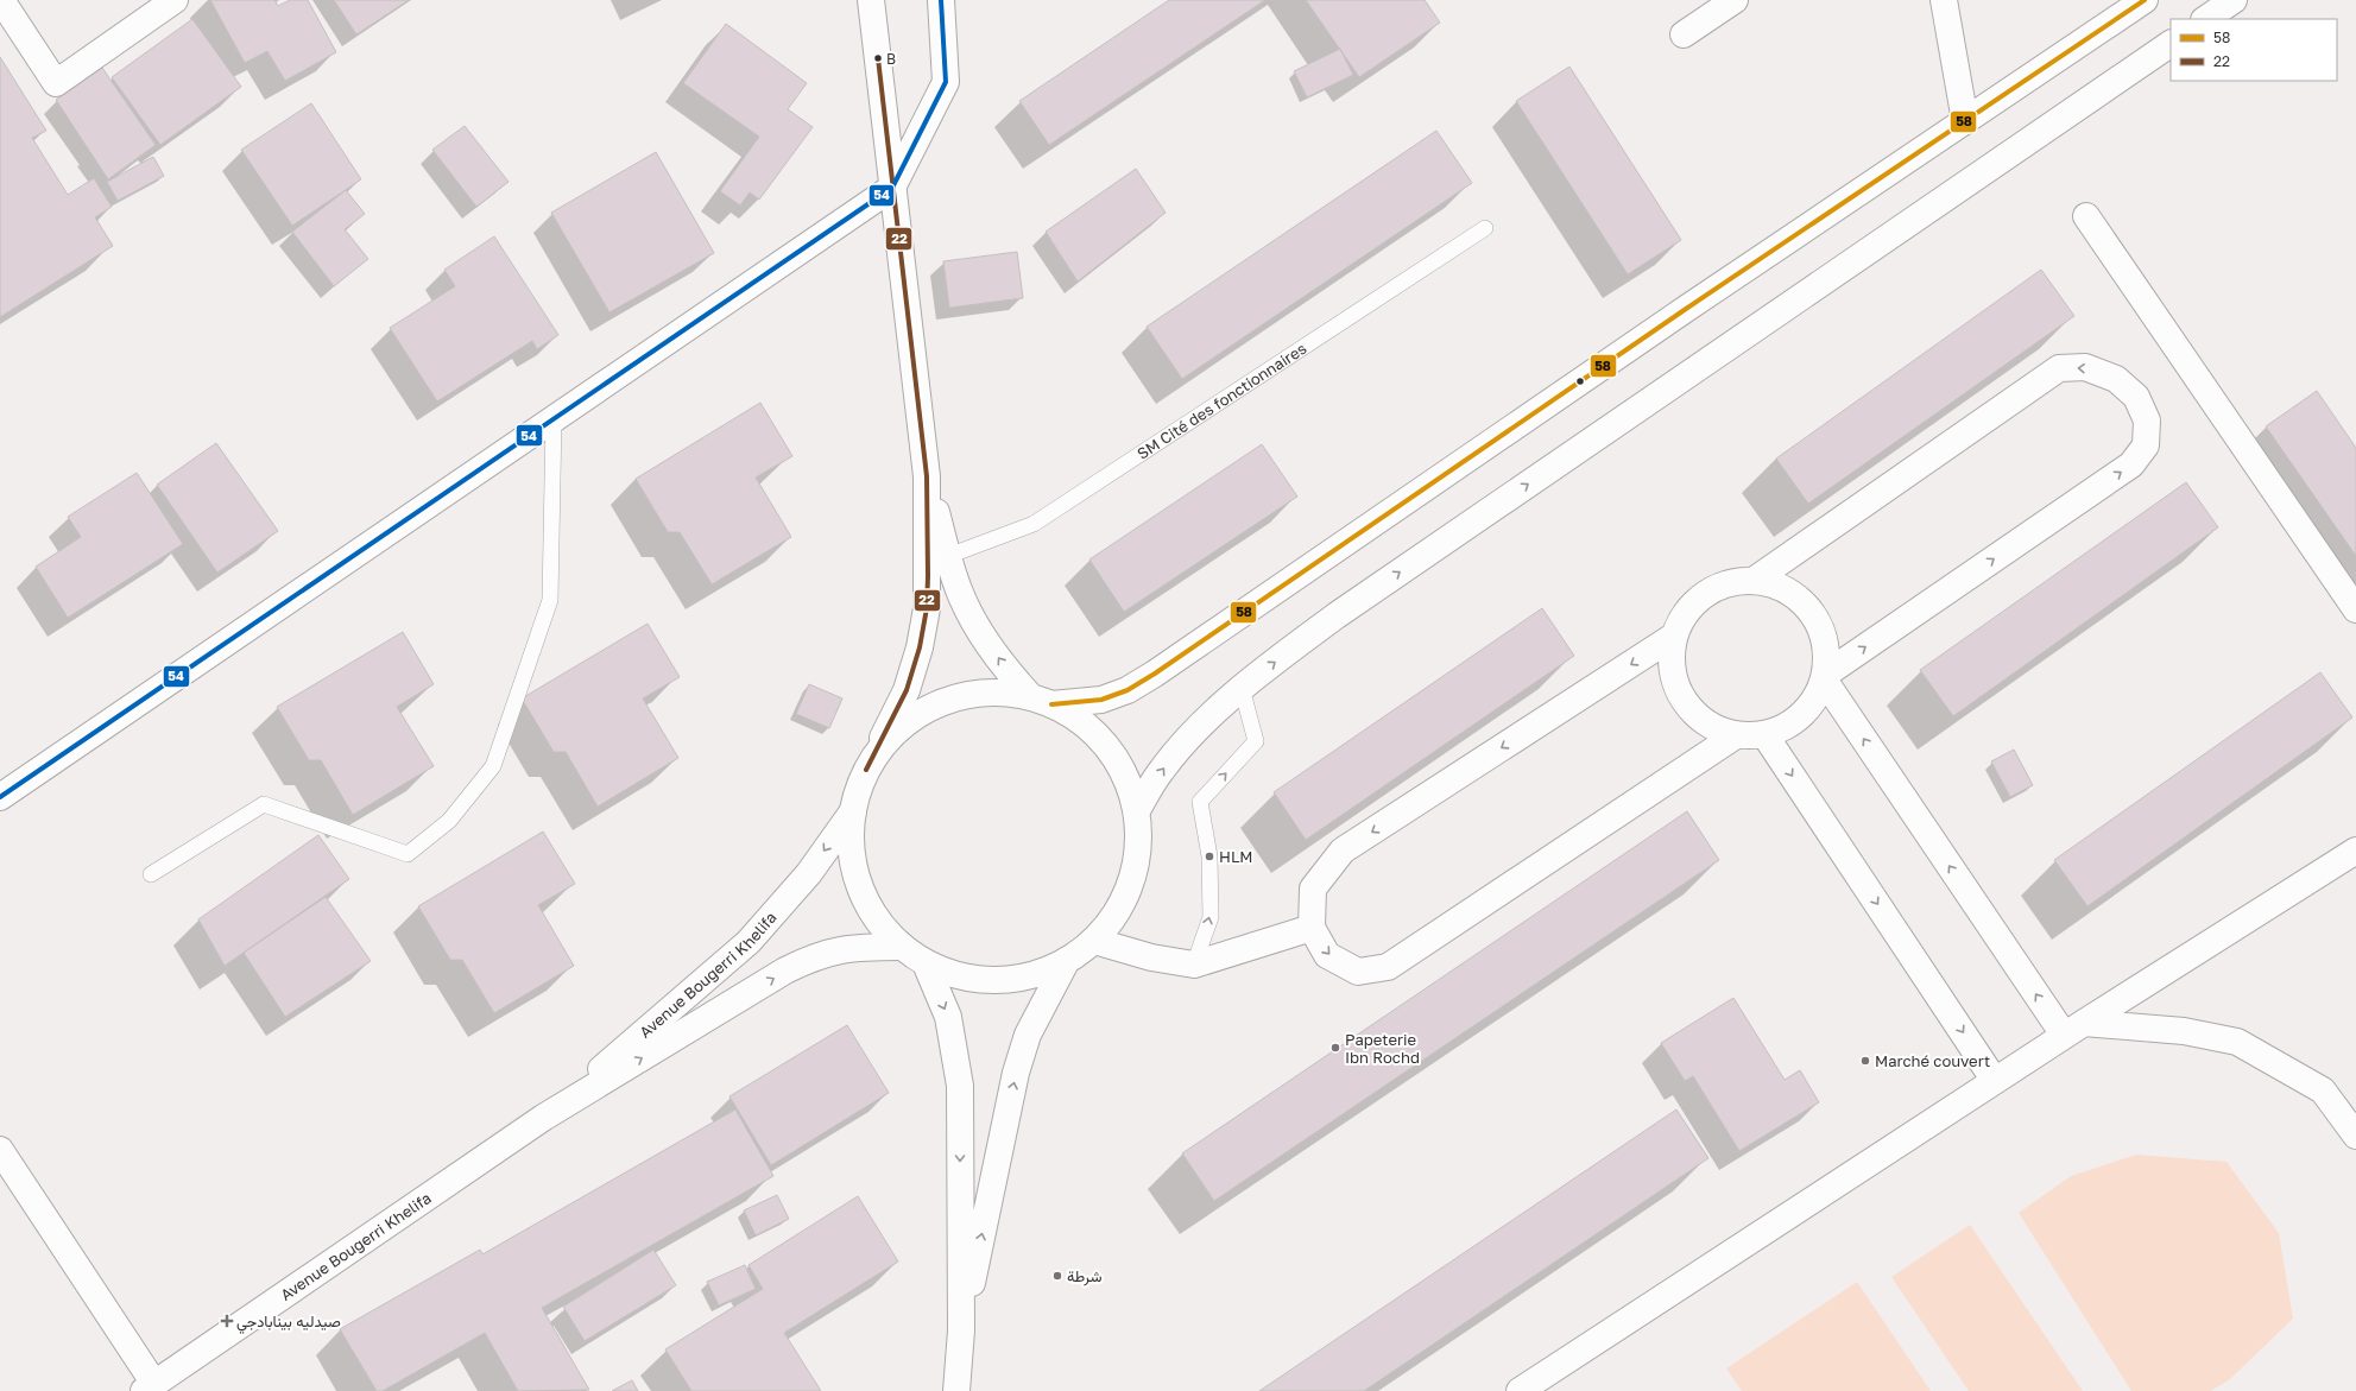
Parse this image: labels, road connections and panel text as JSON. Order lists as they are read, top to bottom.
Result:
{
  "streets": {
    "main road": ["Avenue Bougerri Khelifa"],
    "lane": ["SM Cité des fonctionnaires"]
  },
  "places": {
    "other": [
      "B",
      "HLM",
      "Papeterie Ibn Rochd",
      "Marché couvert",
      "شرطة"
    ],
    "health": ["صيدليه بينابادجي"]
  },
  "lines": ["transit line 58", "transit line 54", "transit line 22"],
  "legend": ["58", "22"]
}
